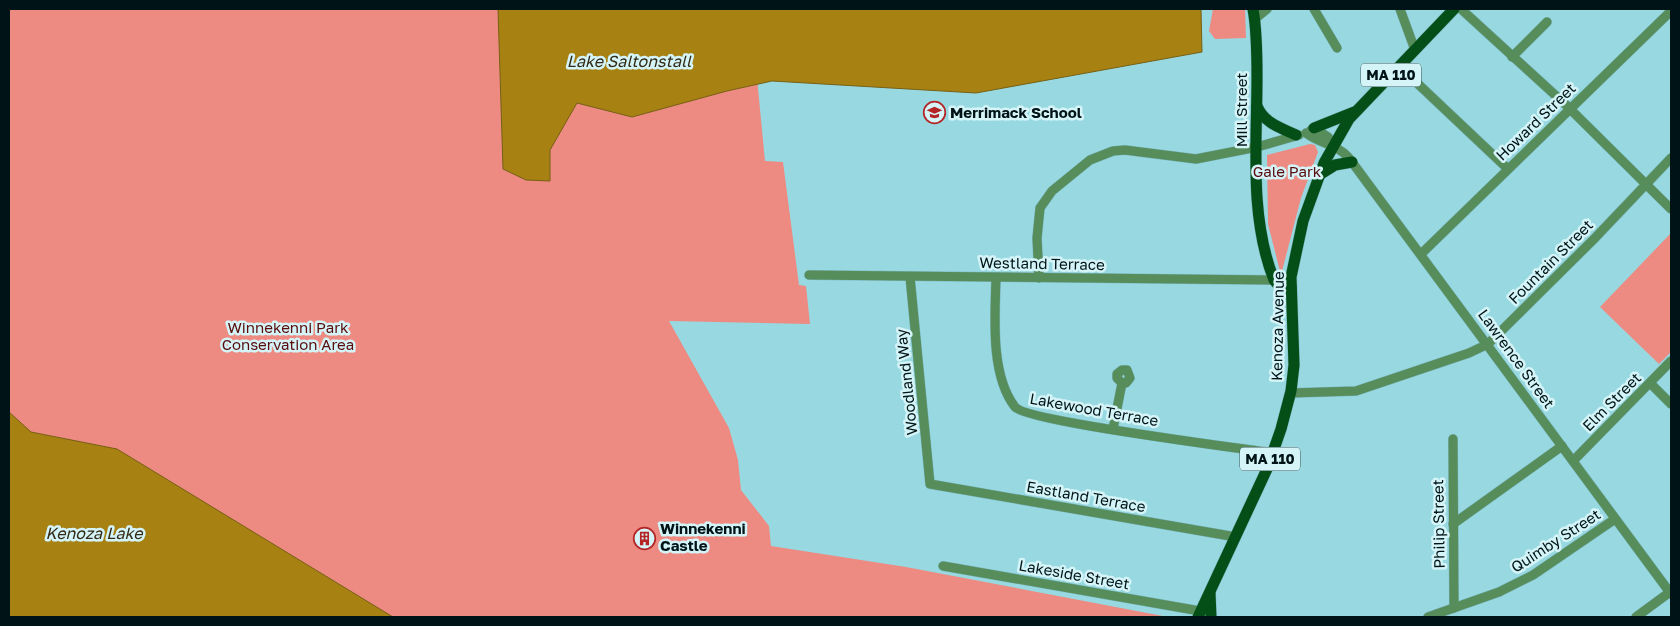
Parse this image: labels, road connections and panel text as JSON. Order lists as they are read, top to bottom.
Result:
{
  "streets": {
    "main road": ["MA 110", "Mill Street", "Kenoza Avenue"],
    "street": [
      "Howard Street",
      "Fountain Street",
      "Westland Terrace",
      "Lawrence Street",
      "Woodland Way",
      "Elm Street",
      "Lakewood Terrace",
      "Eastland Terrace",
      "Philip Street",
      "Quimby Street",
      "Lakeside Street"
    ]
  },
  "crossings": [
    ["Mill Street", "Westland Terrace"],
    ["Howard Street", "Lawrence Street"],
    ["Fountain Street", "Kenoza Avenue"],
    ["Fountain Street", "Lawrence Street"],
    ["Westland Terrace", "Woodland Way"],
    ["Westland Terrace", "Lakewood Terrace"],
    ["Kenoza Avenue", "Lawrence Street"],
    ["Kenoza Avenue", "Lakewood Terrace"],
    ["Kenoza Avenue", "Eastland Terrace"],
    ["Kenoza Avenue", "Lakeside Street"],
    ["Lawrence Street", "Elm Street"],
    ["Lawrence Street", "Quimby Street"],
    ["Woodland Way", "Eastland Terrace"],
    ["Philip Street", "Quimby Street"]
  ],
  "water": ["Lake Saltonstall", "Kenoza Lake"],
  "parks": ["Gale Park", "Winnekenni Park Conservation Area"],
  "places": {
    "school or university": ["Merrimack School"],
    "building": ["Winnekenni Castle"]
  }
}
